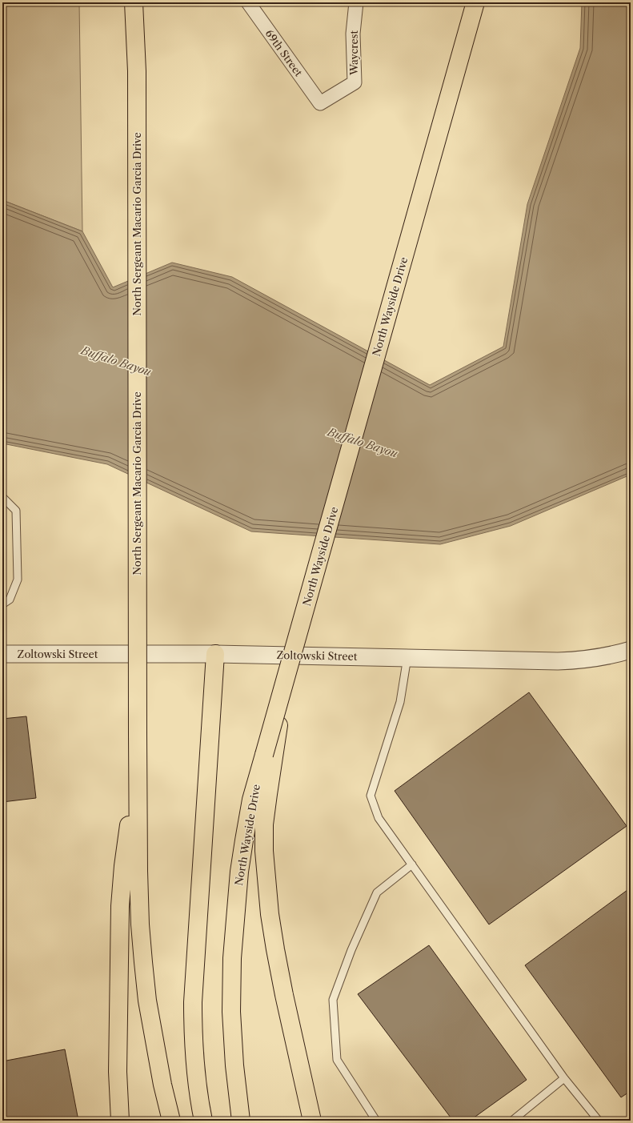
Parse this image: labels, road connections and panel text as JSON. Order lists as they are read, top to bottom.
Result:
{
  "streets": {
    "main road": ["North Sergeant Macario Garcia Drive", "North Wayside Drive"],
    "street": ["69th Street", "Waycrest", "Zoltowski Street"]
  },
  "crossings": [
    ["69th Street", "Waycrest"]
  ],
  "water": ["Buffalo Bayou"]
}
